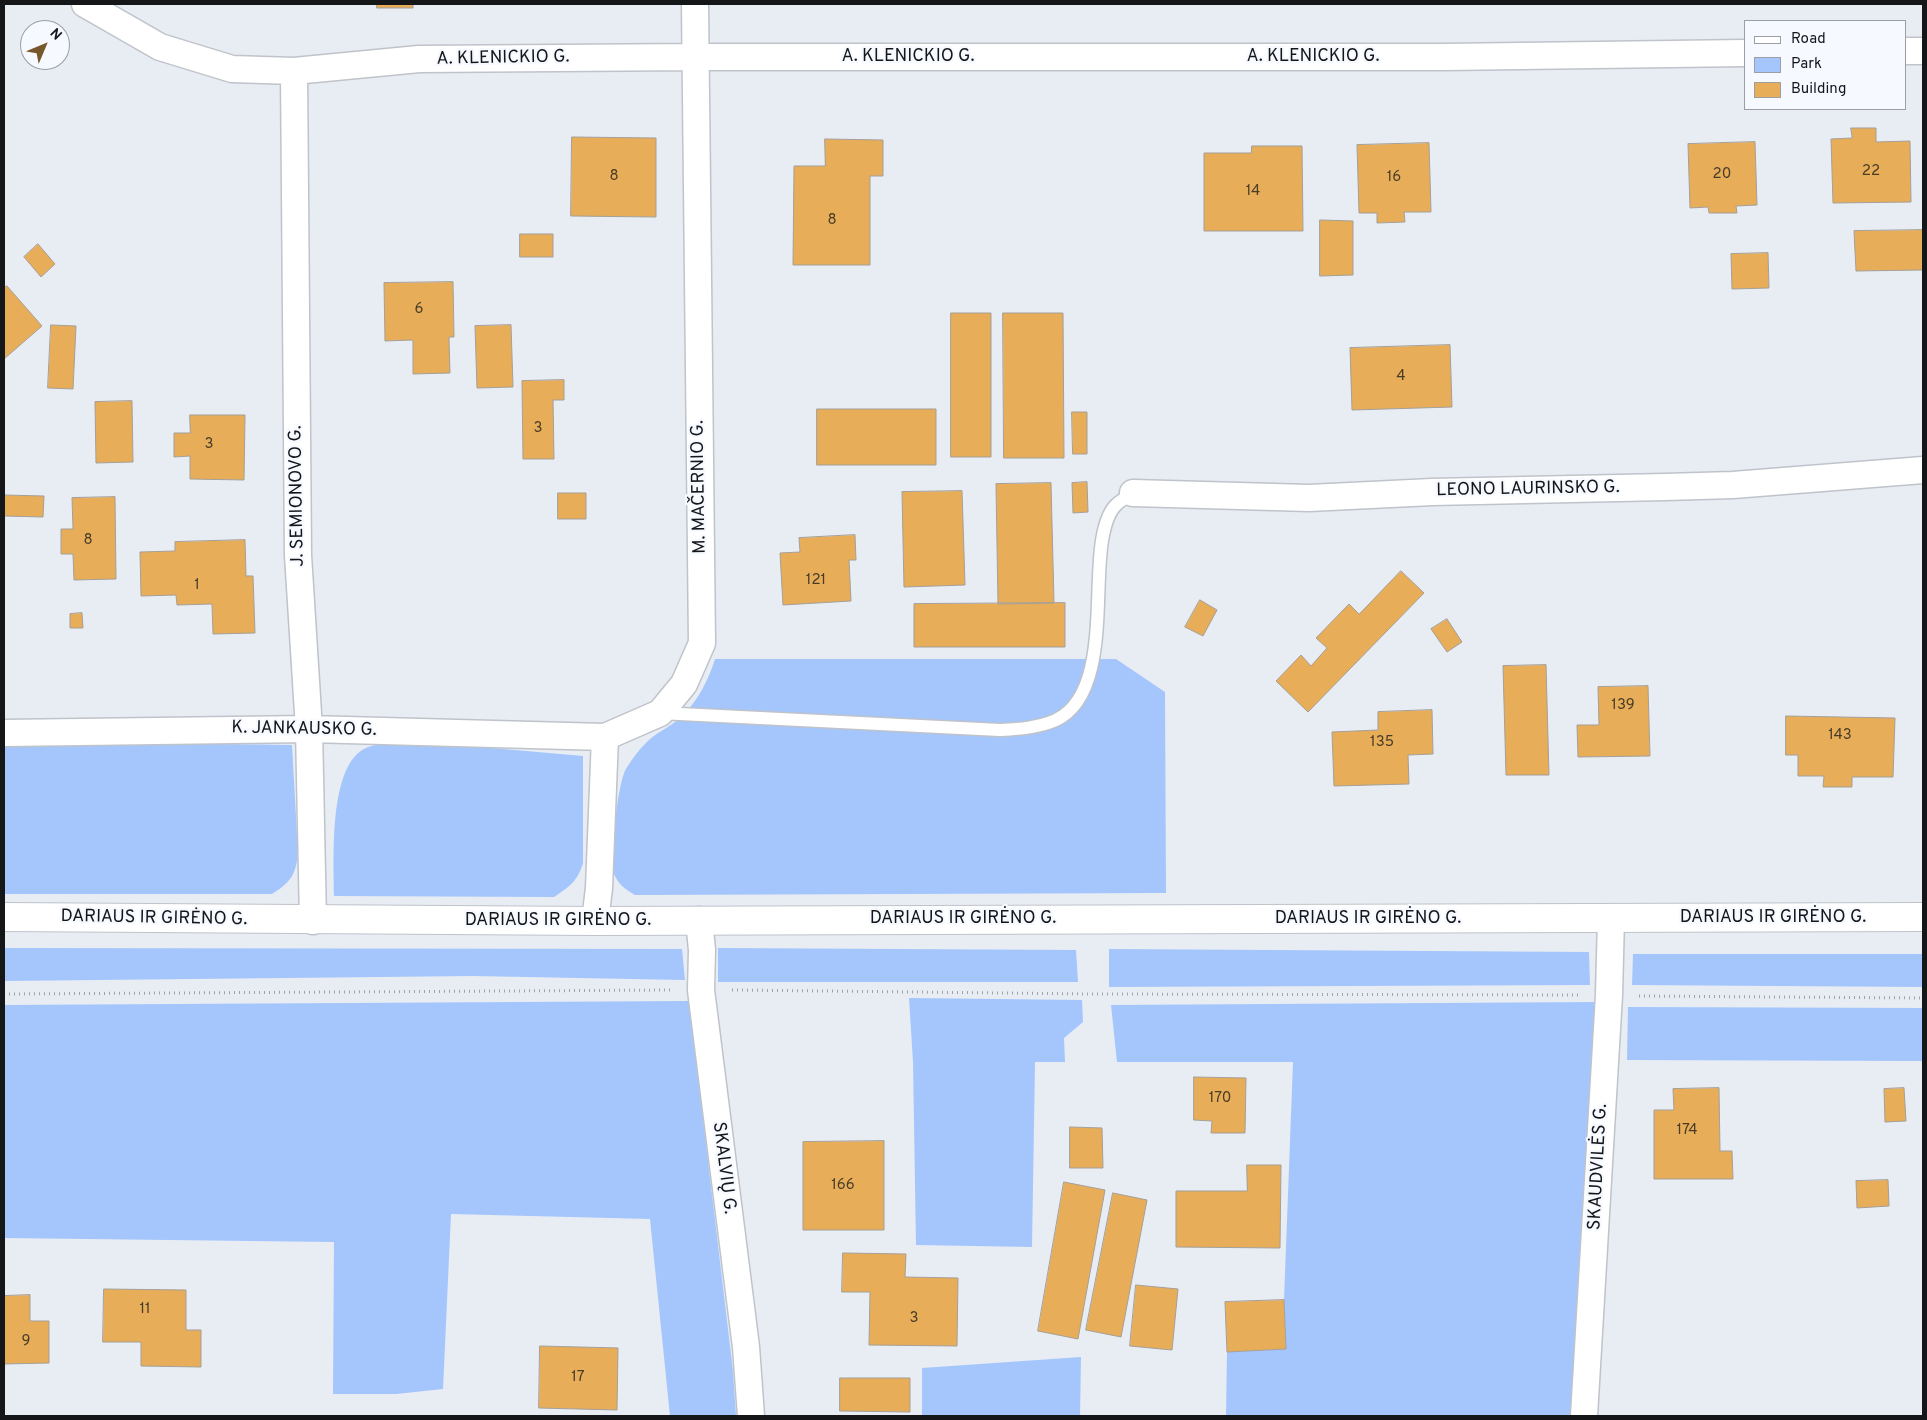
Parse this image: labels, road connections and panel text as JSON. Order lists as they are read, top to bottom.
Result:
{
  "streets": {
    "highway": ["DARIAUS IR GIRĖNO G."],
    "street": [
      "A. KLENICKIO G.",
      "M. MAČERNIO G.",
      "LEONO LAURINSKO G.",
      "J. SEMIONOVO G.",
      "K. JANKAUSKO G.",
      "SKAUDVILĖS G.",
      "SKALVIŲ G."
    ]
  },
  "crossings": [
    ["A. KLENICKIO G.", "M. MAČERNIO G."],
    ["A. KLENICKIO G.", "J. SEMIONOVO G."],
    ["M. MAČERNIO G.", "K. JANKAUSKO G."],
    ["J. SEMIONOVO G.", "K. JANKAUSKO G."],
    ["J. SEMIONOVO G.", "DARIAUS IR GIRĖNO G."],
    ["DARIAUS IR GIRĖNO G.", "SKAUDVILĖS G."],
    ["DARIAUS IR GIRĖNO G.", "SKALVIŲ G."]
  ],
  "house_numbers": [
    "22",
    "20",
    "8",
    "16",
    "14",
    "8",
    "6",
    "4",
    "3",
    "3",
    "8",
    "121",
    "1",
    "139",
    "143",
    "135",
    "170",
    "174",
    "166",
    "11",
    "3",
    "9",
    "17"
  ],
  "legend": ["Road", "Park", "Building"],
  "north": "top right"
}
